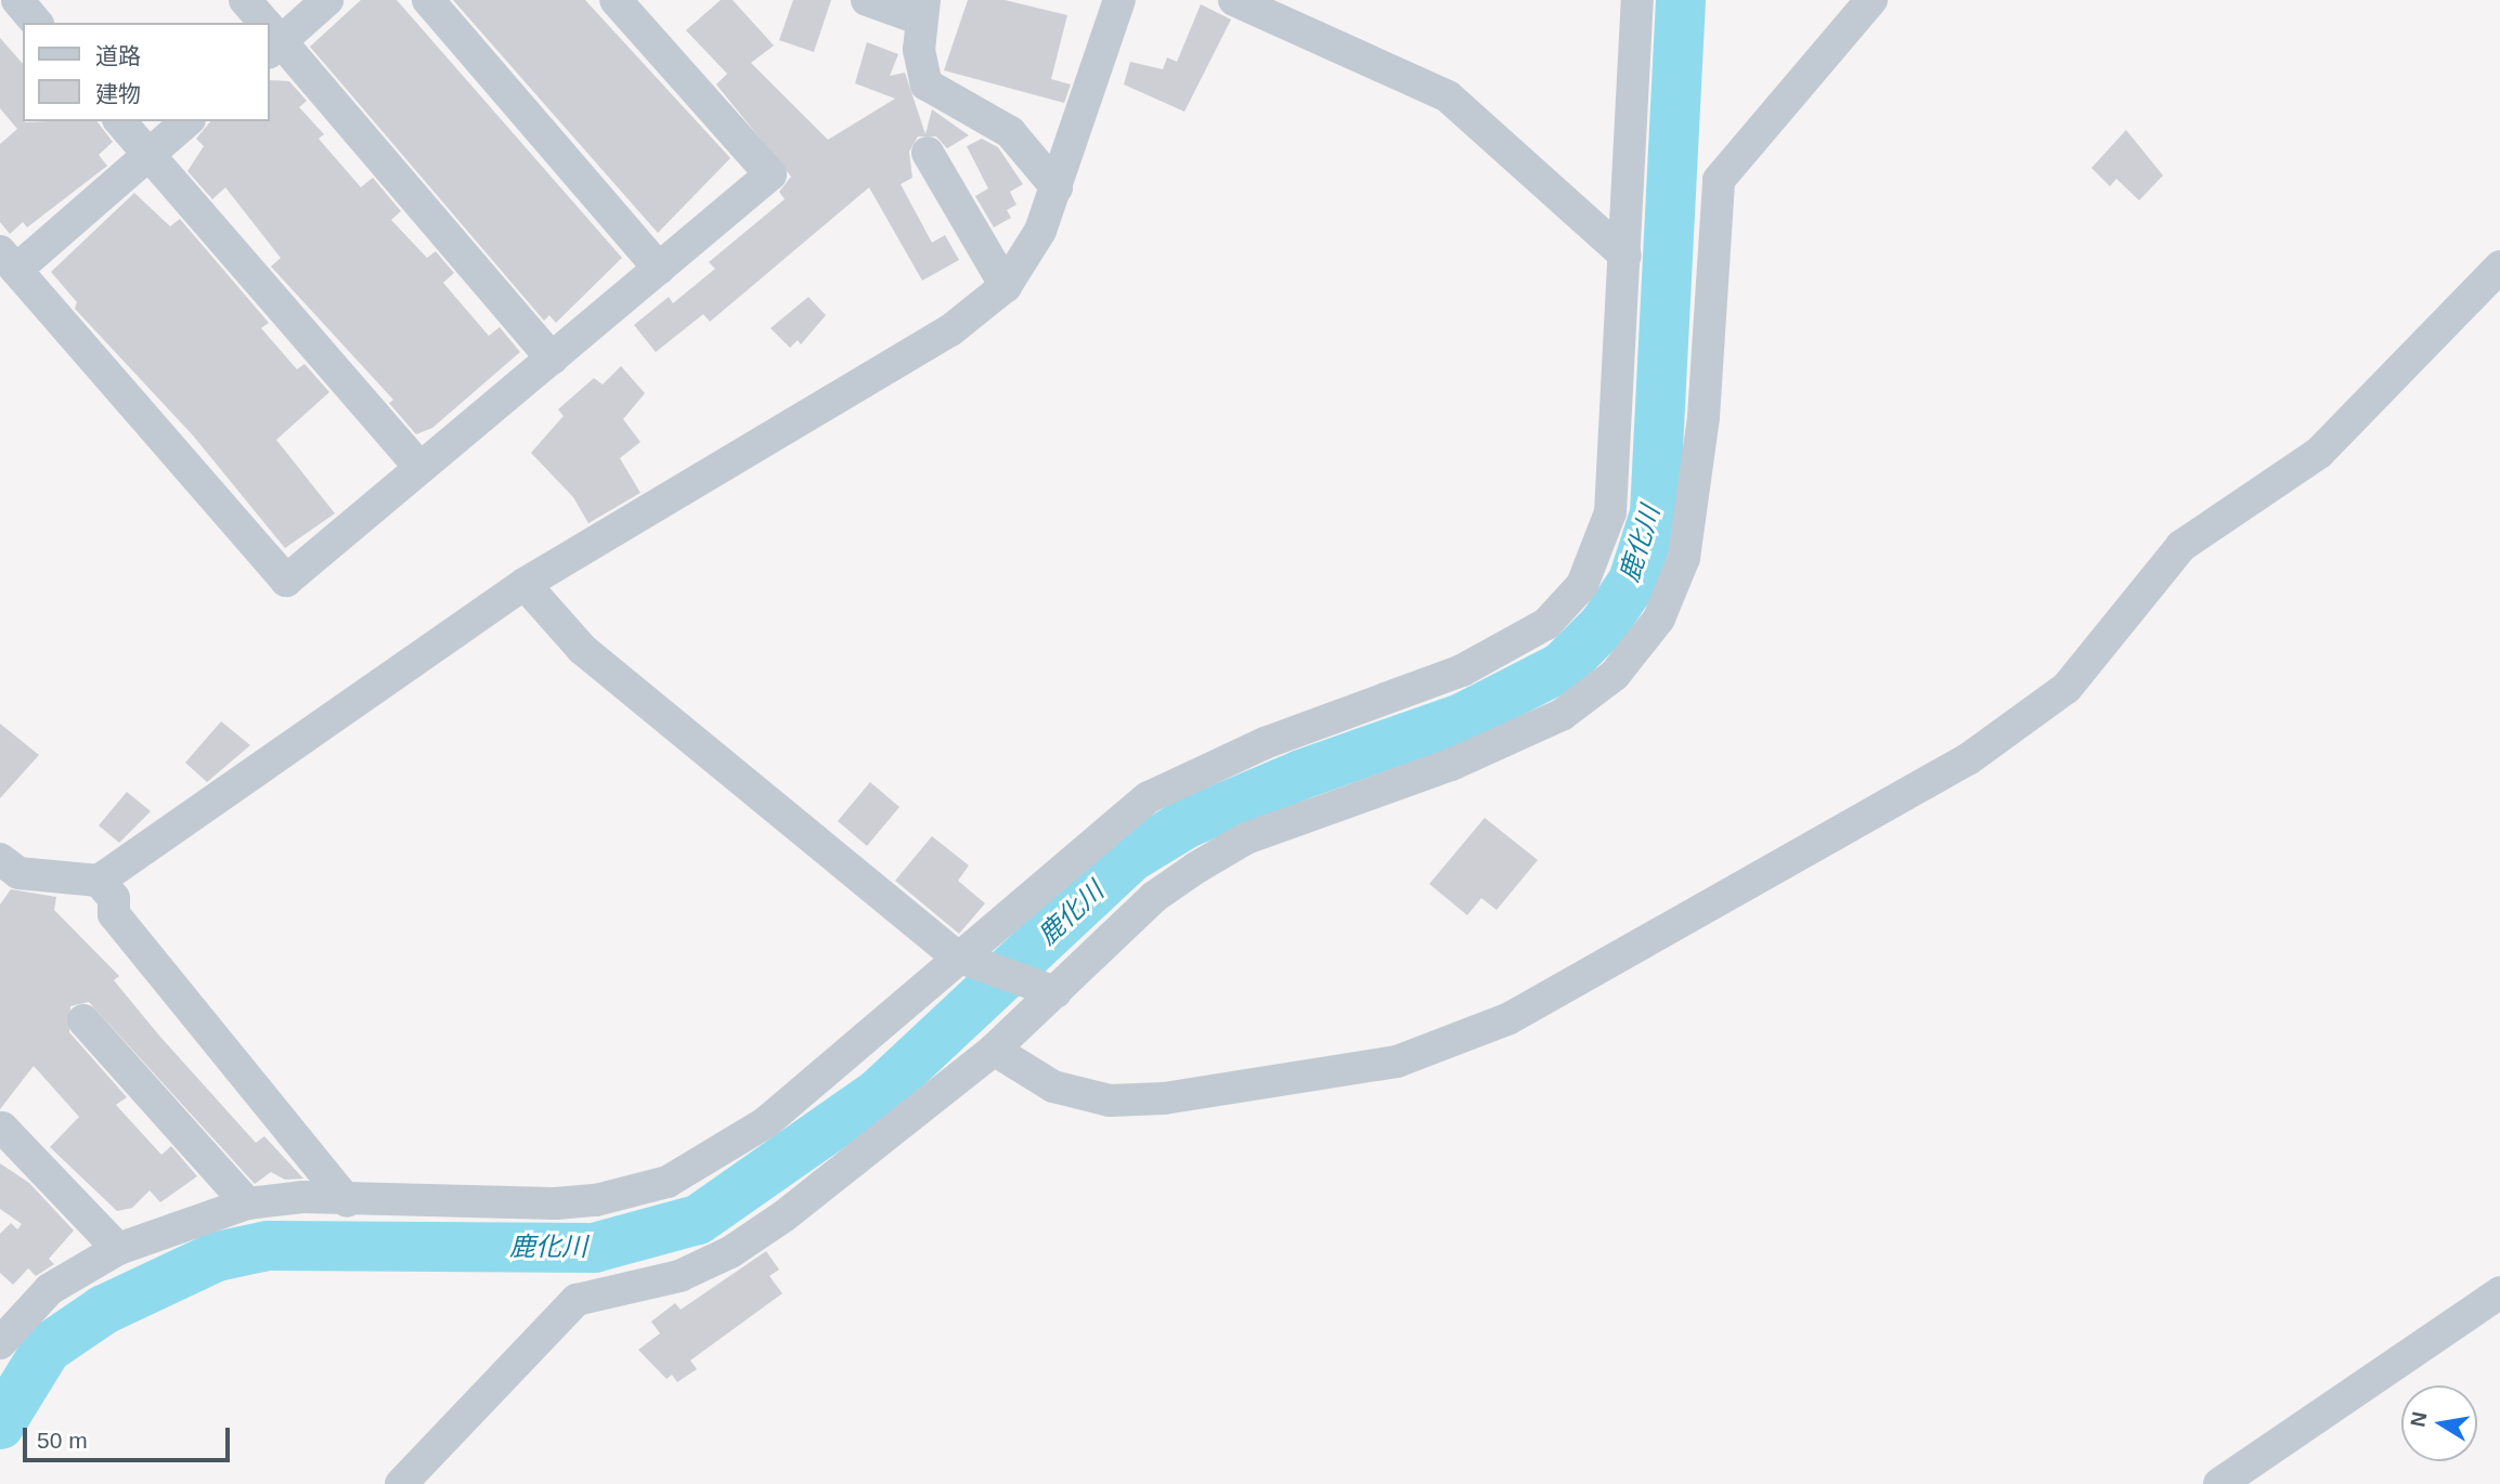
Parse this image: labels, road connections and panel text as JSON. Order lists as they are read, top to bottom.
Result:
{
  "water": ["鹿化川"],
  "legend": ["道路", "建物"],
  "scale_bar": "50 m",
  "north": "left"
}
